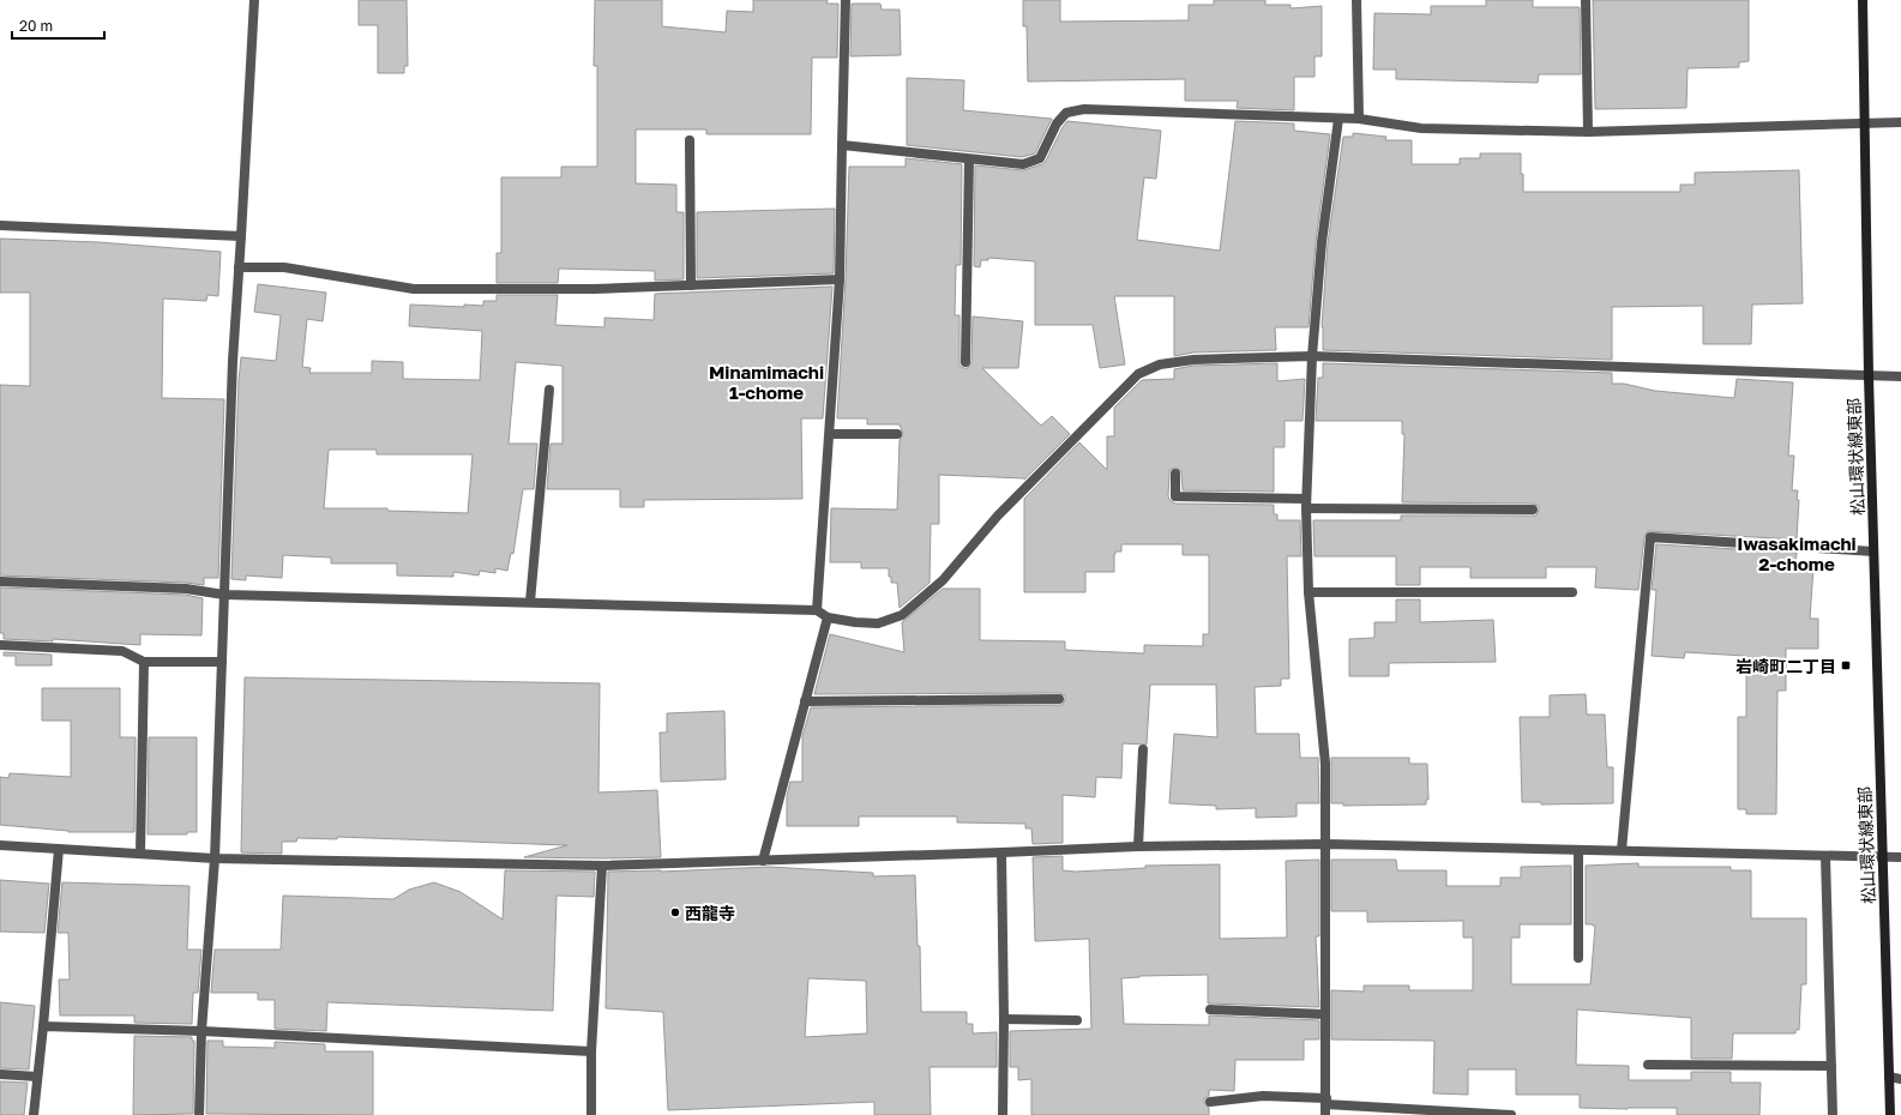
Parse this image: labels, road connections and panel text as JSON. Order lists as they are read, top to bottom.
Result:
{
  "streets": {
    "street": ["松山環状線東部"]
  },
  "districts": ["Minamimachi 1-chome", "Iwasakimachi 2-chome"],
  "places": {
    "transit": ["岩崎町二丁目"],
    "other": ["西龍寺"]
  },
  "scale_bar": "20 m"
}
